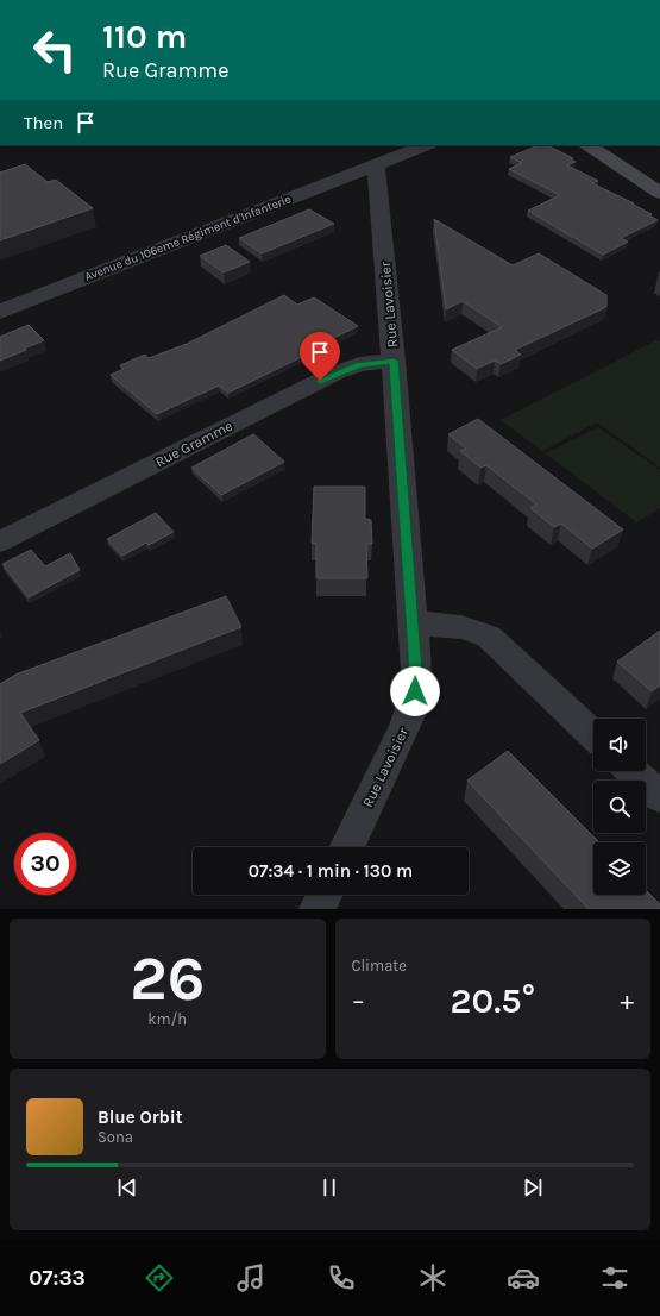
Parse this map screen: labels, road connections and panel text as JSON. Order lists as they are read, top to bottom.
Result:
{
  "streets": {
    "street": ["Avenue du 106eme Régiment d'Infanterie", "Rue Lavoisier", "Rue Gramme"]
  },
  "crossings": [
    ["Avenue du 106eme Régiment d'Infanterie", "Rue Lavoisier"],
    ["Rue Lavoisier", "Rue Gramme"]
  ],
  "page": {
    "turn": ["110 m", "Rue Gramme"],
    "then": "Then",
    "limit": "30",
    "trip": "07:34 · 1 min · 130 m",
    "tile": [
      ["26", "km/h"],
      "Climate"
    ],
    "heat": ["−", "20.5°", "+"],
    "song": ["Blue Orbit", "Sona"],
    "tabs": "07:33"
  }
}
